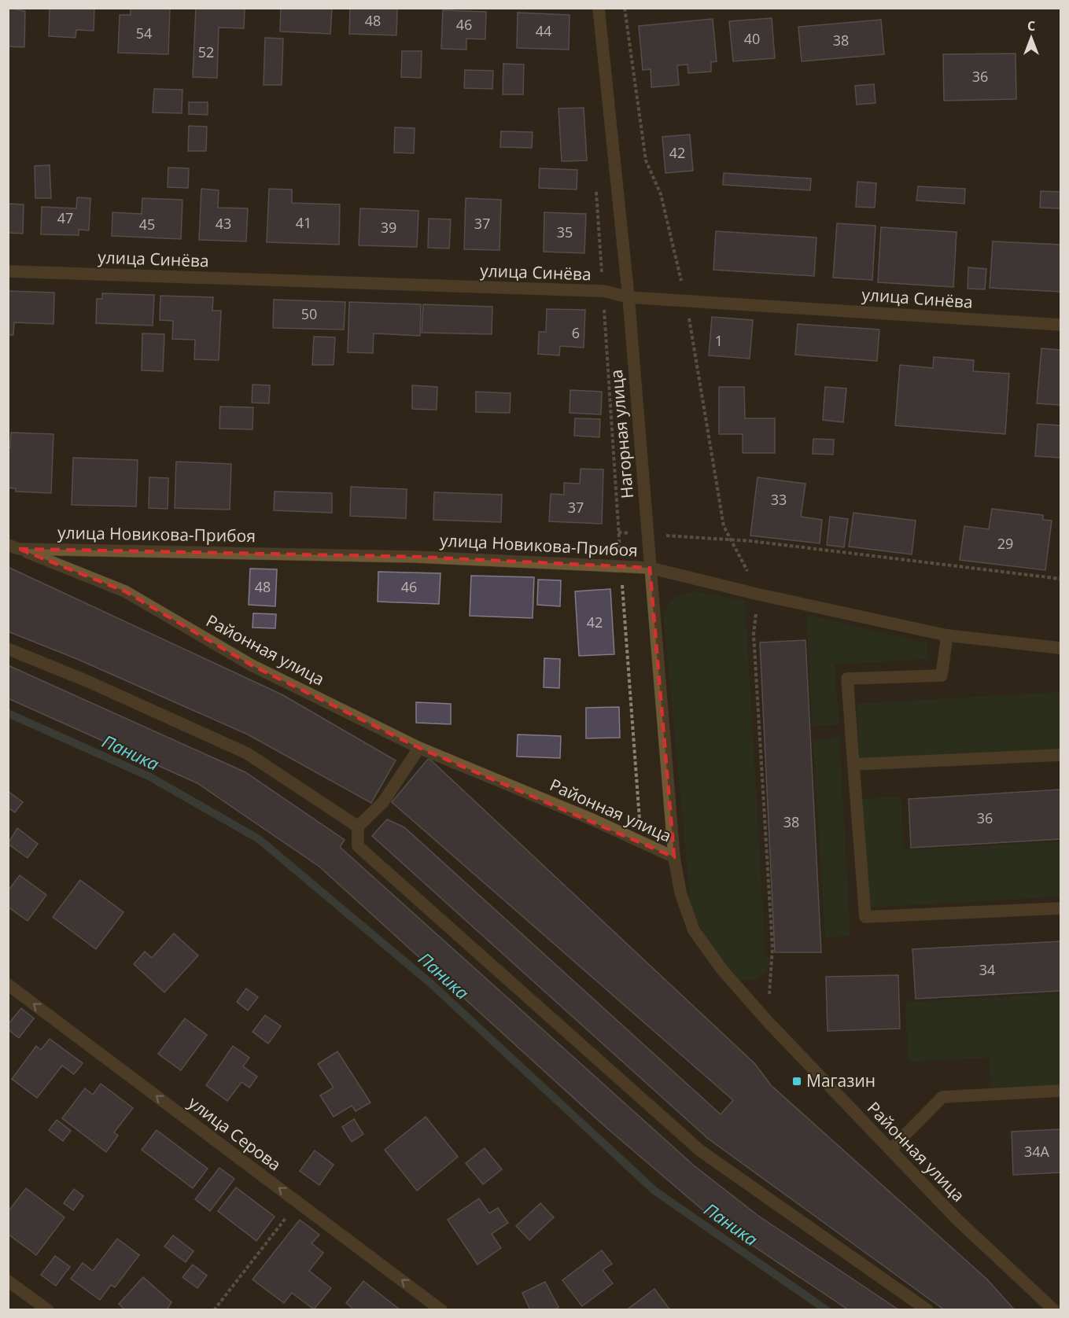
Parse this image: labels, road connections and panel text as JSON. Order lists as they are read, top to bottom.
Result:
{
  "streets": {
    "street": [
      "улица Синёва",
      "Нагорная улица",
      "улица Новикова-Прибоя",
      "Районная улица",
      "улица Серова"
    ]
  },
  "crossings": [
    ["улица Синёва", "Нагорная улица"],
    ["Нагорная улица", "улица Новикова-Прибоя"],
    ["Нагорная улица", "Районная улица"],
    ["улица Новикова-Прибоя", "Районная улица"]
  ],
  "one_way": ["улица Серова"],
  "water": ["Паника"],
  "places": {
    "transit": ["Магазин"]
  },
  "house_numbers": [
    "48",
    "46",
    "44",
    "54",
    "40",
    "38",
    "52",
    "36",
    "42",
    "47",
    "41",
    "43",
    "37",
    "45",
    "39",
    "35",
    "50",
    "6",
    "1",
    "33",
    "37",
    "29",
    "48",
    "46",
    "42",
    "36",
    "38",
    "34",
    "34А"
  ],
  "north": "top"
}
